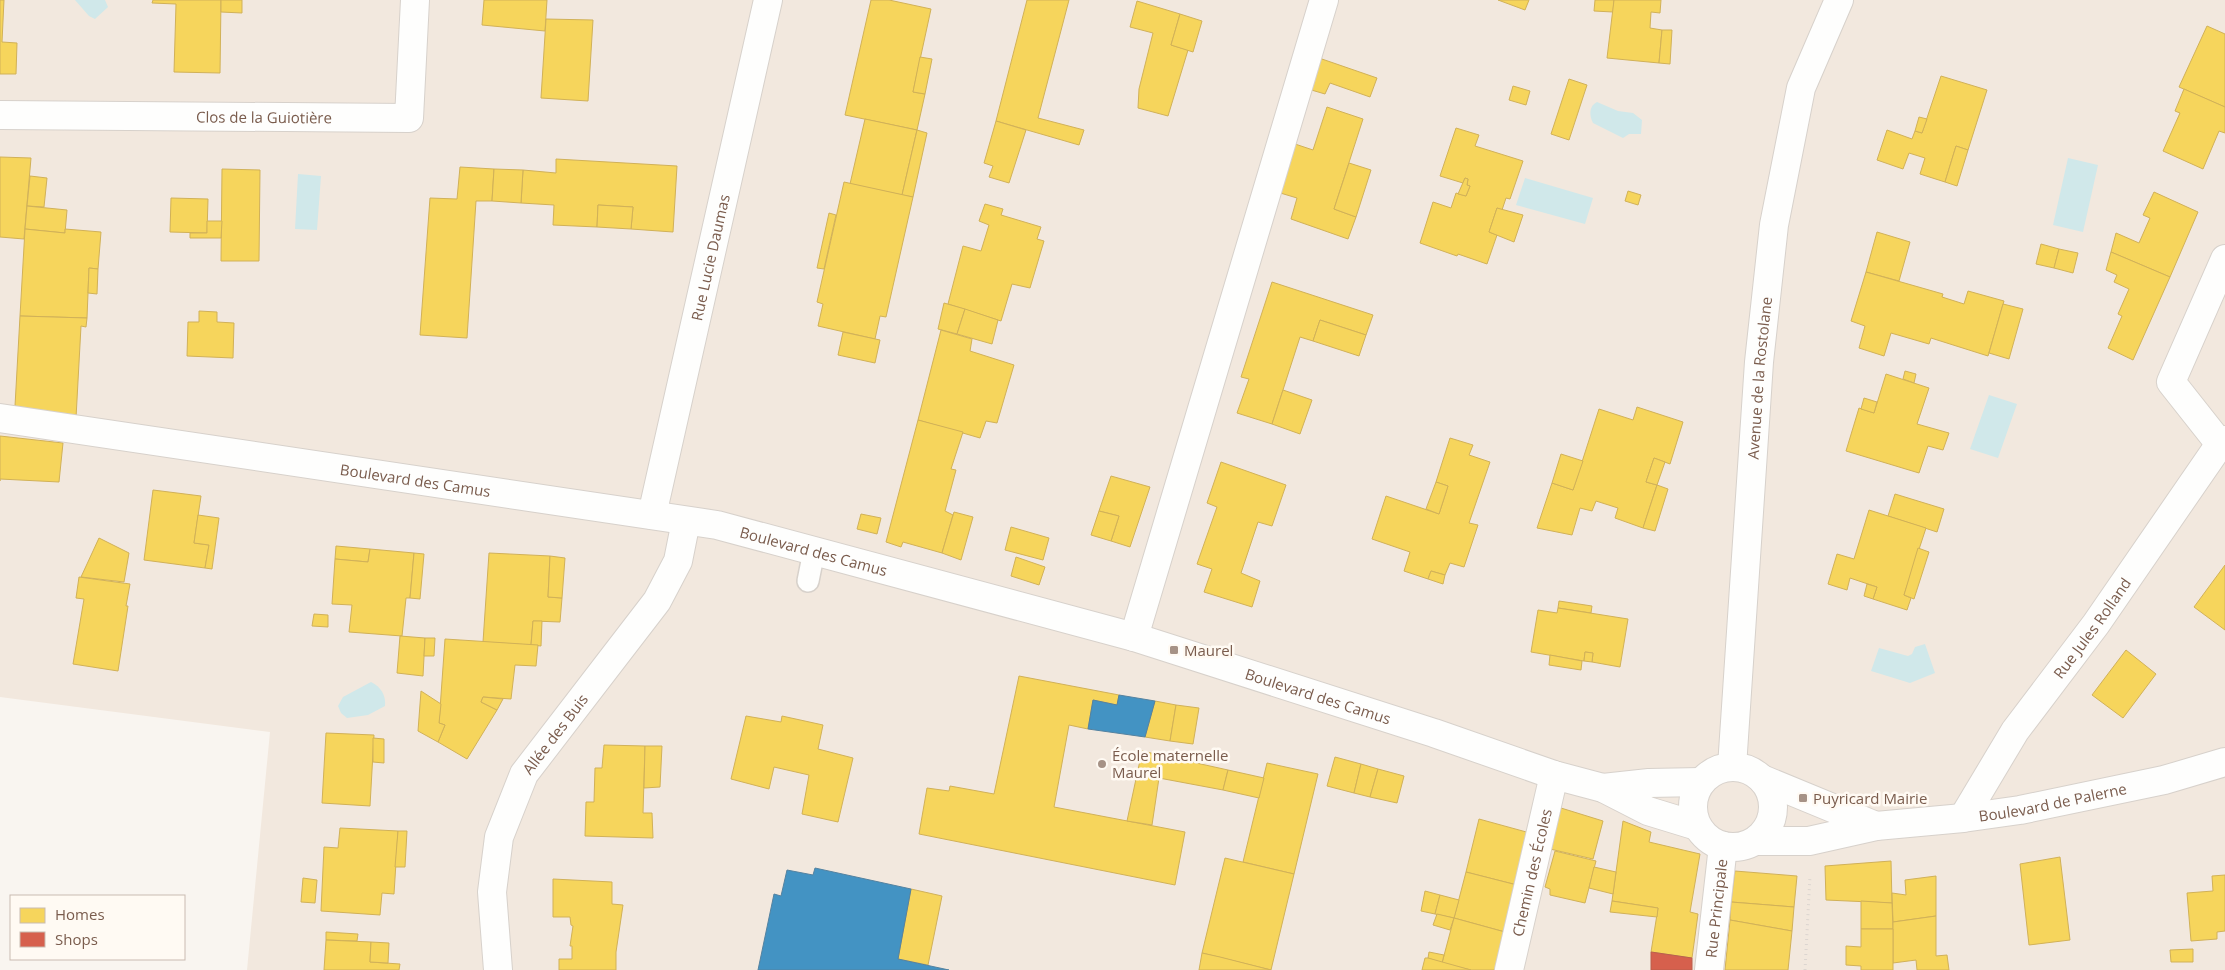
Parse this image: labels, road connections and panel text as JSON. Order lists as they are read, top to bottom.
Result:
{
  "streets": {
    "street": [
      "Clos de la Guiotière",
      "Rue Lucie Daumas",
      "Avenue de la Rostolane",
      "Boulevard des Camus",
      "Rue Jules Rolland",
      "Allée des Buis",
      "Boulevard de Palerne",
      "Chemin des Écoles",
      "Rue Principale"
    ]
  },
  "crossings": [
    ["Rue Lucie Daumas", "Boulevard des Camus"],
    ["Avenue de la Rostolane", "Boulevard des Camus"],
    ["Avenue de la Rostolane", "Boulevard de Palerne"],
    ["Avenue de la Rostolane", "Rue Principale"],
    ["Boulevard des Camus", "Allée des Buis"],
    ["Boulevard des Camus", "Boulevard de Palerne"],
    ["Boulevard des Camus", "Chemin des Écoles"],
    ["Boulevard des Camus", "Rue Principale"],
    ["Rue Jules Rolland", "Boulevard de Palerne"],
    ["Boulevard de Palerne", "Rue Principale"]
  ],
  "places": {
    "transit": ["Maurel", "Puyricard Mairie"],
    "other": ["École maternelle Maurel"]
  },
  "legend": ["Homes", "Shops"]
}
